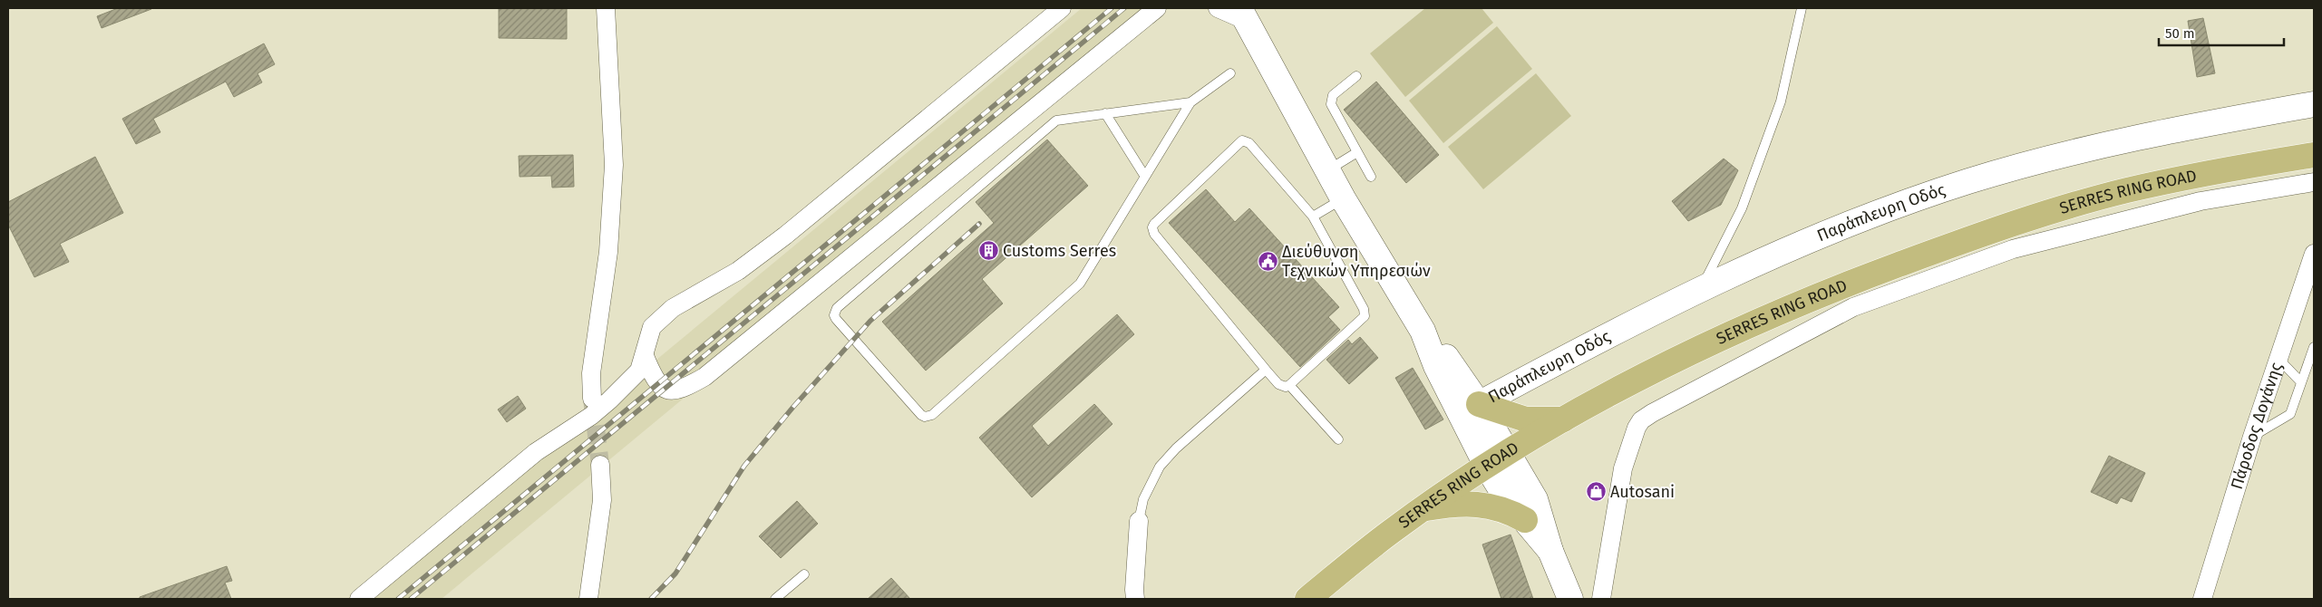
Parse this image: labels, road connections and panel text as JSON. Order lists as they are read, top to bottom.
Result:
{
  "streets": {
    "main road": ["SERRES RING ROAD"],
    "street": ["Παράπλευρη Οδός", "Πάροδος Δογάνης"]
  },
  "places": {
    "building": ["Customs Serres"],
    "public building": ["Διεύθυνση Τεχνικών Υπηρεσιών"],
    "shop": ["Autosani"]
  },
  "scale_bar": "50 m"
}
